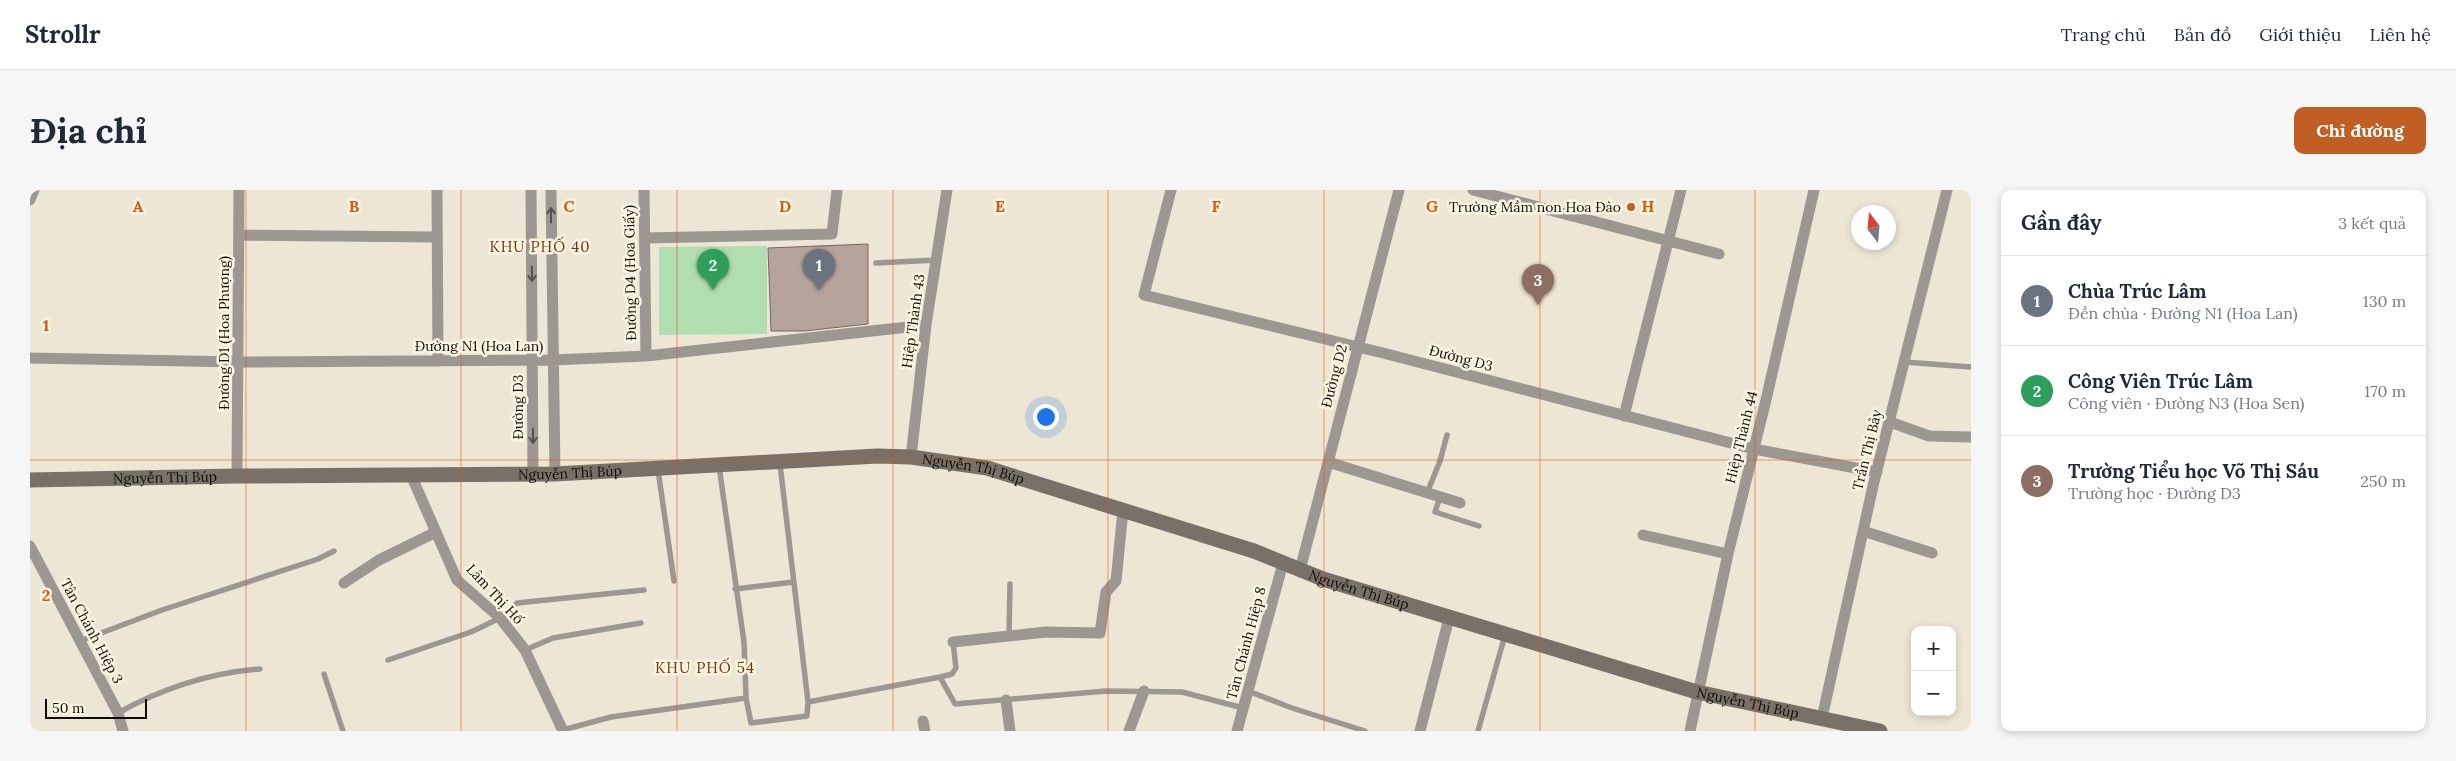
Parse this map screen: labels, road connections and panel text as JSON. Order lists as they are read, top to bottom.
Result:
{
  "streets": {
    "street": [
      "Đường D4 (Hoa Giấy)",
      "Hiệp Thành 43",
      "Đường D1 (Hoa Phượng)",
      "Đường N1 (Hoa Lan)",
      "Đường D3",
      "Đường D2",
      "Hiệp Thành 44",
      "Trần Thị Bảy",
      "Nguyễn Thị Búp",
      "Lâm Thị Hố",
      "Tân Chánh Hiệp 3",
      "Tân Chánh Hiệp 8"
    ]
  },
  "crossings": [
    ["Đường D4 (Hoa Giấy)", "Đường N1 (Hoa Lan)"],
    ["Hiệp Thành 43", "Đường N1 (Hoa Lan)"],
    ["Hiệp Thành 43", "Nguyễn Thị Búp"],
    ["Đường D1 (Hoa Phượng)", "Đường N1 (Hoa Lan)"],
    ["Đường D1 (Hoa Phượng)", "Nguyễn Thị Búp"],
    ["Đường N1 (Hoa Lan)", "Đường D3"],
    ["Đường D3", "Đường D2"],
    ["Đường D3", "Hiệp Thành 44"],
    ["Đường D3", "Trần Thị Bảy"],
    ["Đường D3", "Nguyễn Thị Búp"],
    ["Đường D2", "Nguyễn Thị Búp"],
    ["Hiệp Thành 44", "Nguyễn Thị Búp"],
    ["Trần Thị Bảy", "Nguyễn Thị Búp"],
    ["Nguyễn Thị Búp", "Lâm Thị Hố"],
    ["Nguyễn Thị Búp", "Tân Chánh Hiệp 8"]
  ],
  "districts": ["KHU PHỐ 40", "KHU PHỐ 54"],
  "places": ["Trường Mầm non Hoa Đào"],
  "scale_bar": "50 m",
  "north": "top",
  "page": {
    "header": "Strollr",
    "nav": [
      "Trang chủ",
      "Bản đồ",
      "Giới thiệu",
      "Liên hệ"
    ],
    "buttons": "Chỉ đường",
    "title": "Địa chỉ",
    "heading": ["Gần đây", "3 kết quả"],
    "pins": ["1", "2", "3"],
    "list": [
      {
        "mark": "1",
        "name": "Chùa Trúc Lâm",
        "note": "Đền chùa · Đường N1 (Hoa Lan)",
        "value": "130 m"
      },
      {
        "mark": "2",
        "name": "Công Viên Trúc Lâm",
        "note": "Công viên · Đường N3 (Hoa Sen)",
        "value": "170 m"
      },
      {
        "mark": "3",
        "name": "Trường Tiểu học Võ Thị Sáu",
        "note": "Trường học · Đường D3",
        "value": "250 m"
      }
    ],
    "map_buttons": ["+", "−"],
    "scale": "50 m"
  },
  "grid": {
    "columns": [
      "A",
      "B",
      "C",
      "D",
      "E",
      "F",
      "G",
      "H"
    ],
    "rows": ["1", "2"]
  }
}
